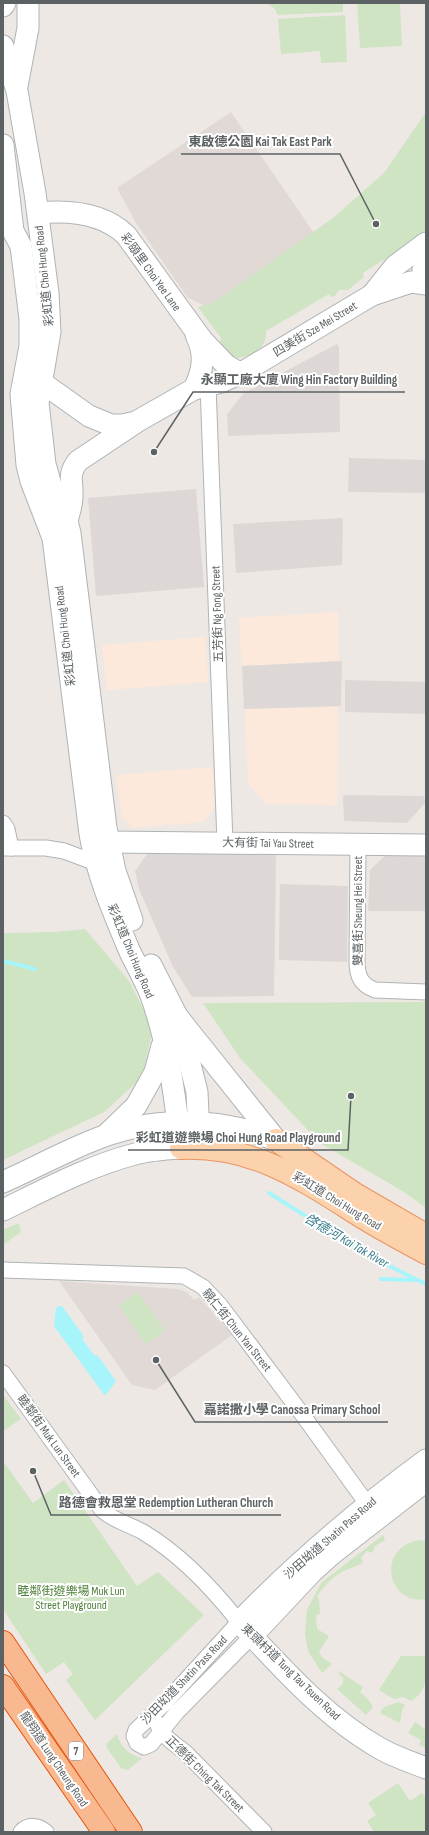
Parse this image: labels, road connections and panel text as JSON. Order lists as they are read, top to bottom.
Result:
{
  "streets": {
    "highway": ["7", "龍翔道 Lung Cheung Road"],
    "main road": [
      "彩頤里 Choi Yee Lane",
      "彩虹道 Choi Hung Road",
      "四美街 Sze Mei Street",
      "大有街 Tai Yau Street",
      "沙田坳道 Shatin Pass Road",
      "東頭村道 Tung Tau Tsuen Road"
    ],
    "street": [
      "五芳街 Ng Fong Street",
      "雙喜街 Sheung Hei Street",
      "親仁街 Chun Yan Street",
      "睦鄰街 Muk Lun Street",
      "沙田㘭道 Shatin Pass Road",
      "正德街 Ching Tak Street"
    ]
  },
  "crossings": [
    ["彩頤里 Choi Yee Lane", "彩虹道 Choi Hung Road"],
    ["彩頤里 Choi Yee Lane", "四美街 Sze Mei Street"],
    ["彩虹道 Choi Hung Road", "四美街 Sze Mei Street"],
    ["彩虹道 Choi Hung Road", "大有街 Tai Yau Street"],
    ["四美街 Sze Mei Street", "五芳街 Ng Fong Street"],
    ["五芳街 Ng Fong Street", "大有街 Tai Yau Street"],
    ["大有街 Tai Yau Street", "雙喜街 Sheung Hei Street"],
    ["親仁街 Chun Yan Street", "沙田坳道 Shatin Pass Road"],
    ["睦鄰街 Muk Lun Street", "沙田坳道 Shatin Pass Road"],
    ["睦鄰街 Muk Lun Street", "東頭村道 Tung Tau Tsuen Road"],
    ["睦鄰街 Muk Lun Street", "沙田㘭道 Shatin Pass Road"],
    ["沙田坳道 Shatin Pass Road", "東頭村道 Tung Tau Tsuen Road"],
    ["沙田坳道 Shatin Pass Road", "沙田㘭道 Shatin Pass Road"],
    ["東頭村道 Tung Tau Tsuen Road", "沙田㘭道 Shatin Pass Road"],
    ["沙田㘭道 Shatin Pass Road", "正德街 Ching Tak Street"]
  ],
  "water": ["啓德河 Kai Tak River"],
  "parks": ["睦鄰街遊樂場 Muk Lun Street Playground"],
  "places": [
    "東啟德公園 Kai Tak East Park",
    "永顯工廠大廈 Wing Hin Factory Building",
    "彩虹道遊樂場 Choi Hung Road Playground",
    "嘉諾撒小學 Canossa Primary School",
    "路德會救恩堂 Redemption Lutheran Church"
  ]
}
